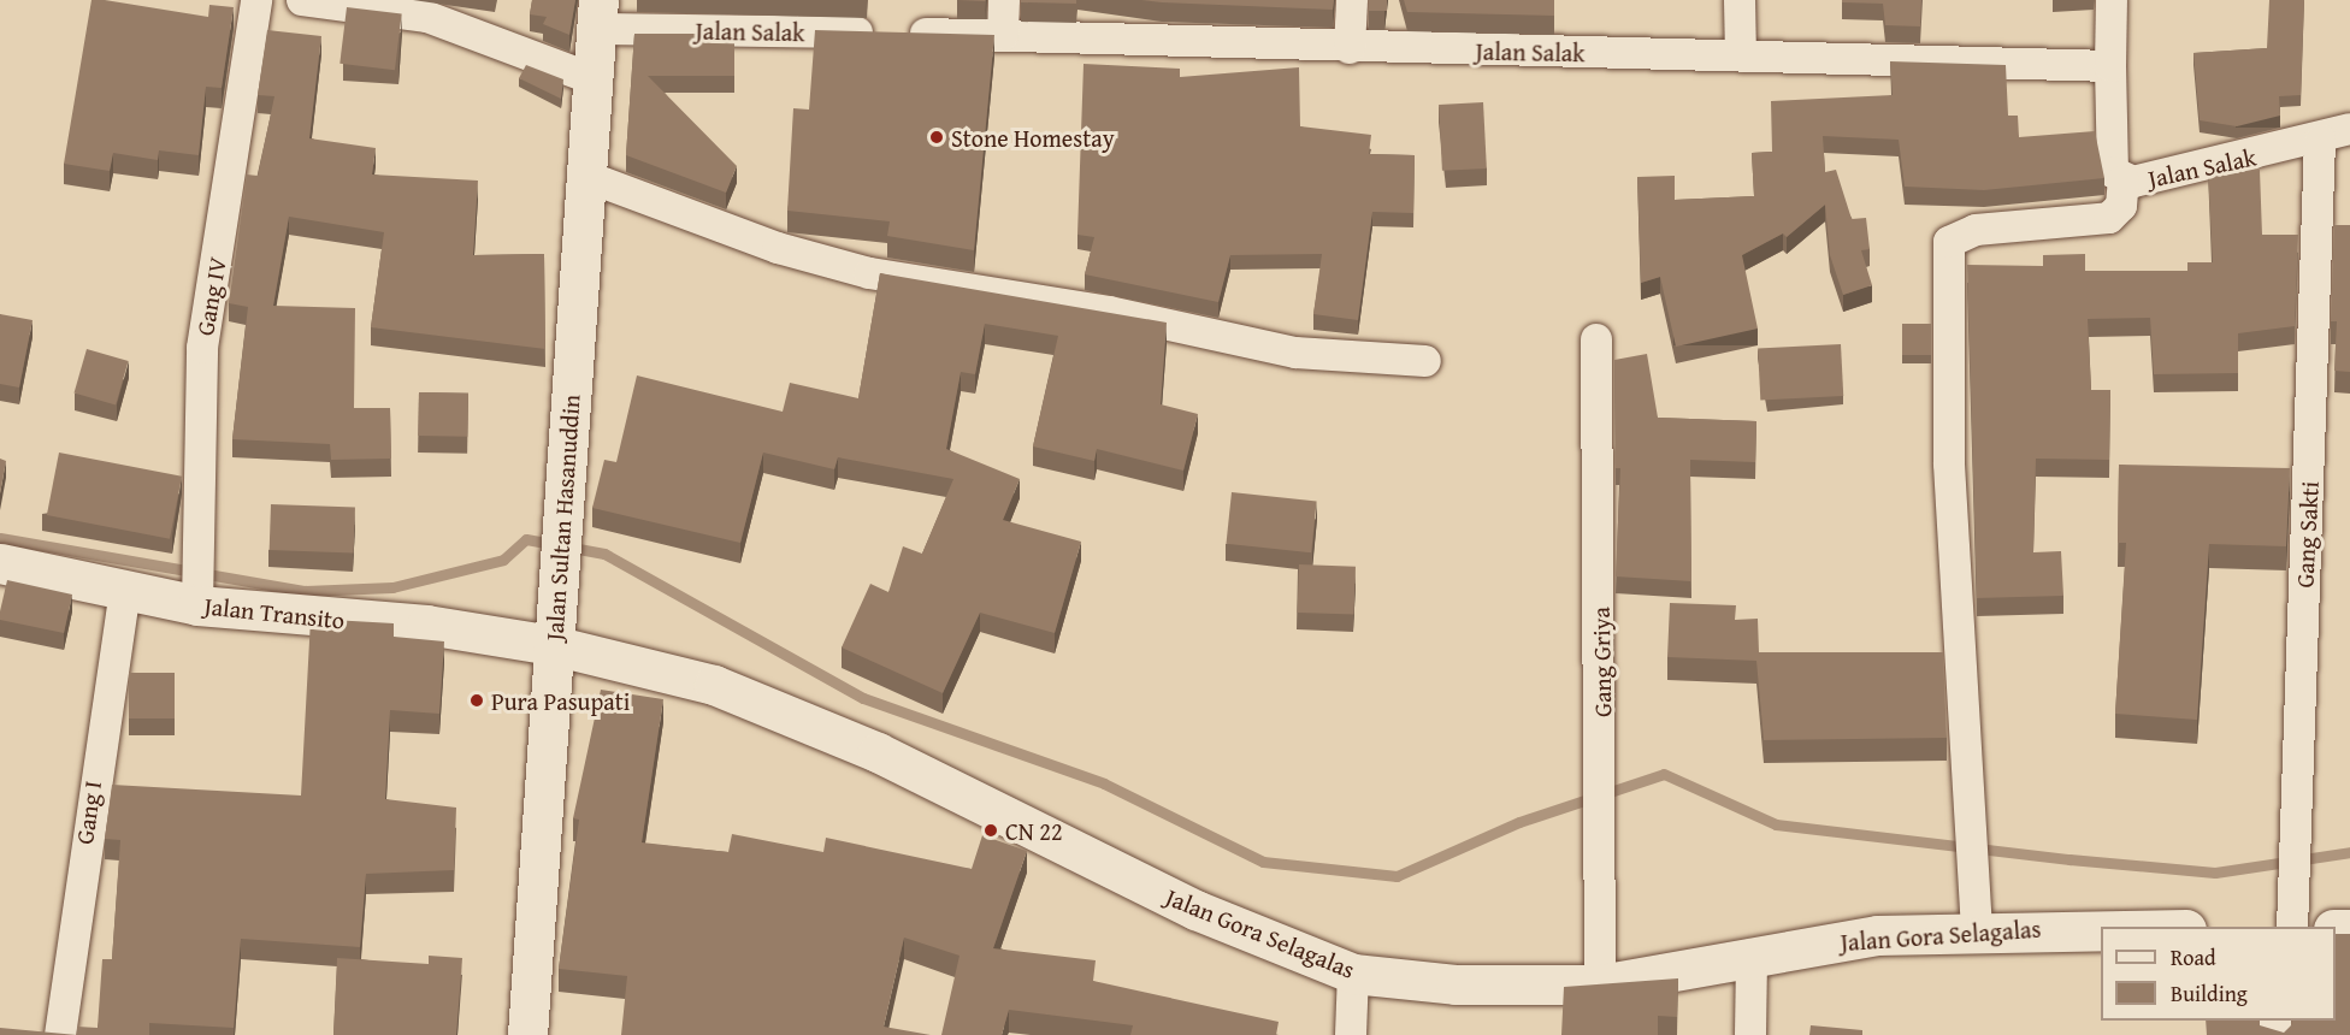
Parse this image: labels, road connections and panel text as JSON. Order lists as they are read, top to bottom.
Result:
{
  "streets": {
    "street": [
      "Jalan Salak",
      "Gang IV",
      "Jalan Sultan Hasanuddin",
      "Gang Sakti",
      "Jalan Transito",
      "Gang Griya",
      "Gang I",
      "Jalan Gora Selagalas"
    ]
  },
  "crossings": [
    ["Jalan Salak", "Jalan Sultan Hasanuddin"],
    ["Jalan Salak", "Gang Sakti"],
    ["Gang IV", "Jalan Transito"],
    ["Jalan Sultan Hasanuddin", "Jalan Transito"],
    ["Jalan Sultan Hasanuddin", "Jalan Gora Selagalas"],
    ["Jalan Transito", "Gang I"],
    ["Jalan Transito", "Jalan Gora Selagalas"],
    ["Gang Griya", "Jalan Gora Selagalas"]
  ],
  "places": ["Stone Homestay", "Pura Pasupati", "CN 22"],
  "legend": ["Road", "Building"]
}
